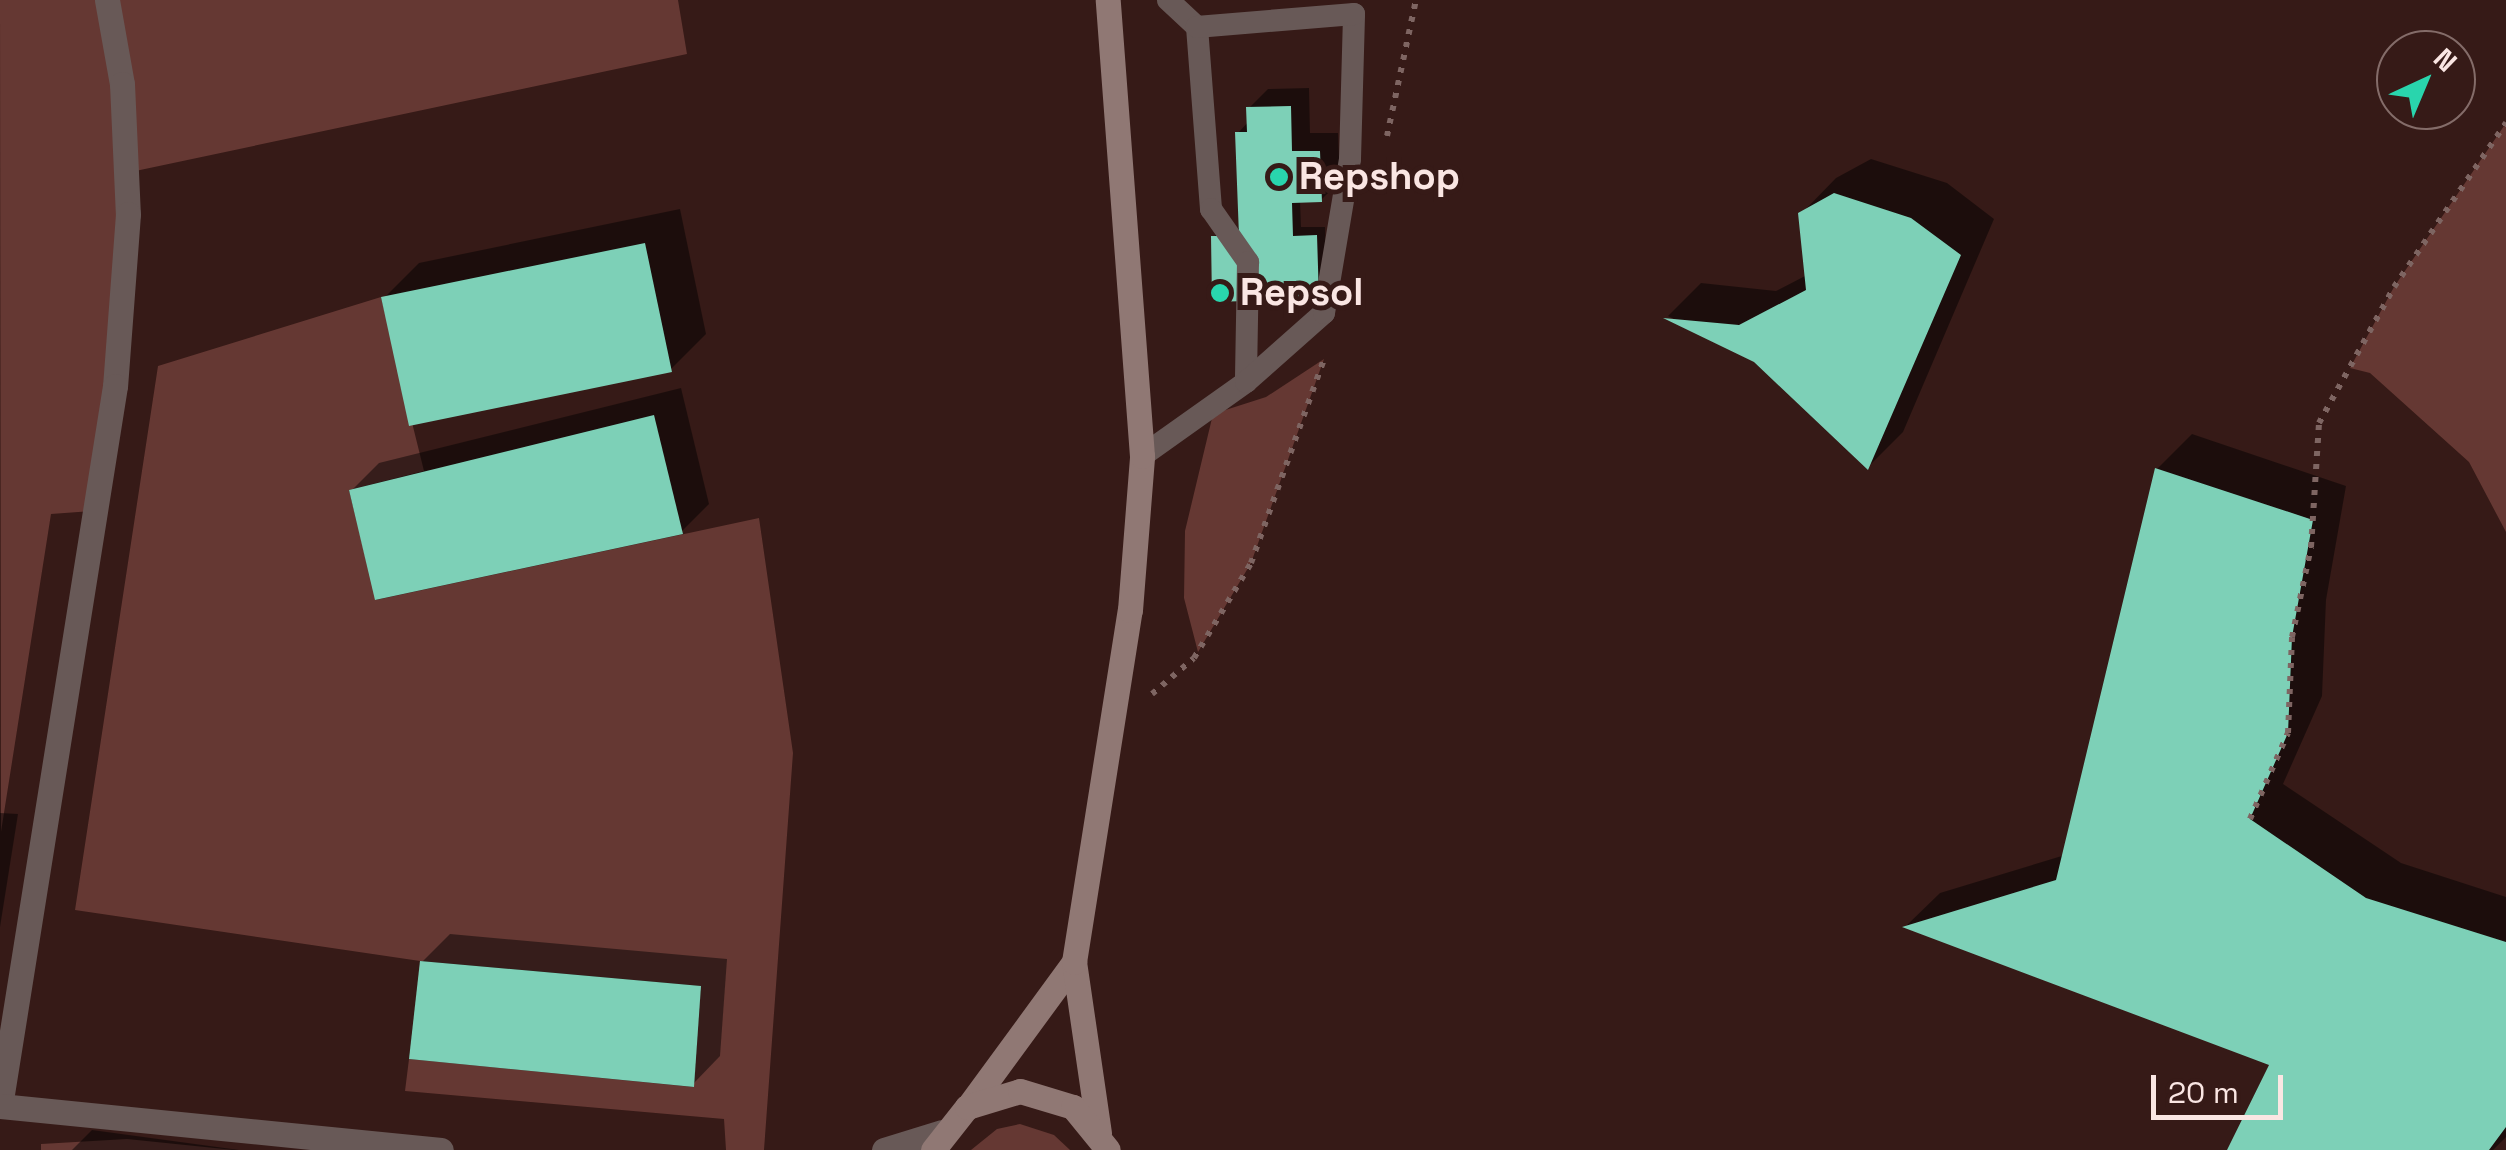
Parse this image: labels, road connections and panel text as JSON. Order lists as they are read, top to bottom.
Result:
{
  "places": ["Repshop", "Repsol"],
  "scale_bar": "20 m",
  "north": "top right"
}
